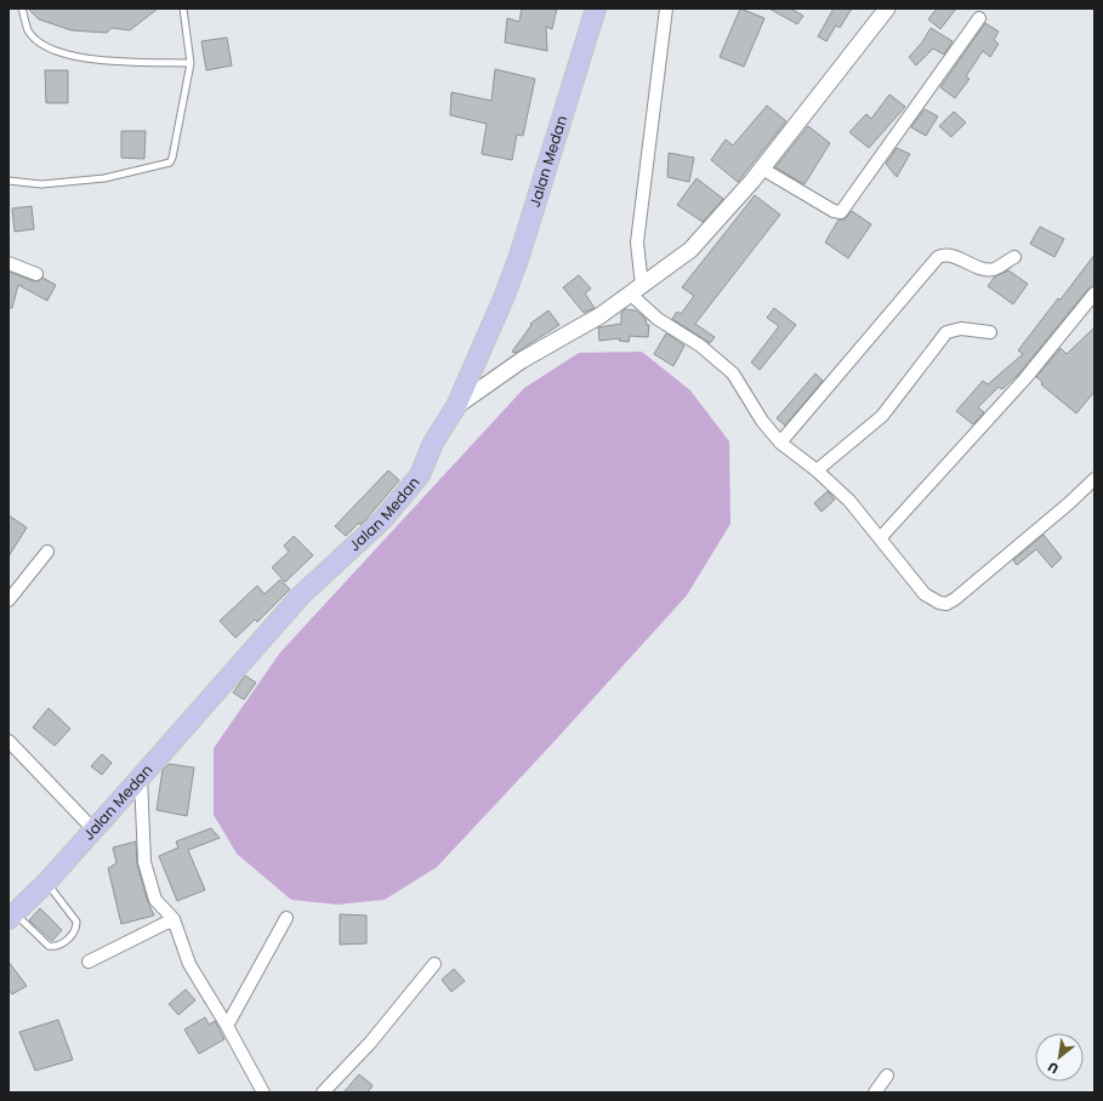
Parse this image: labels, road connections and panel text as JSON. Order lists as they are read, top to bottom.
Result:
{
  "streets": {
    "main road": ["Jalan Medan"]
  },
  "north": "bottom left"
}
